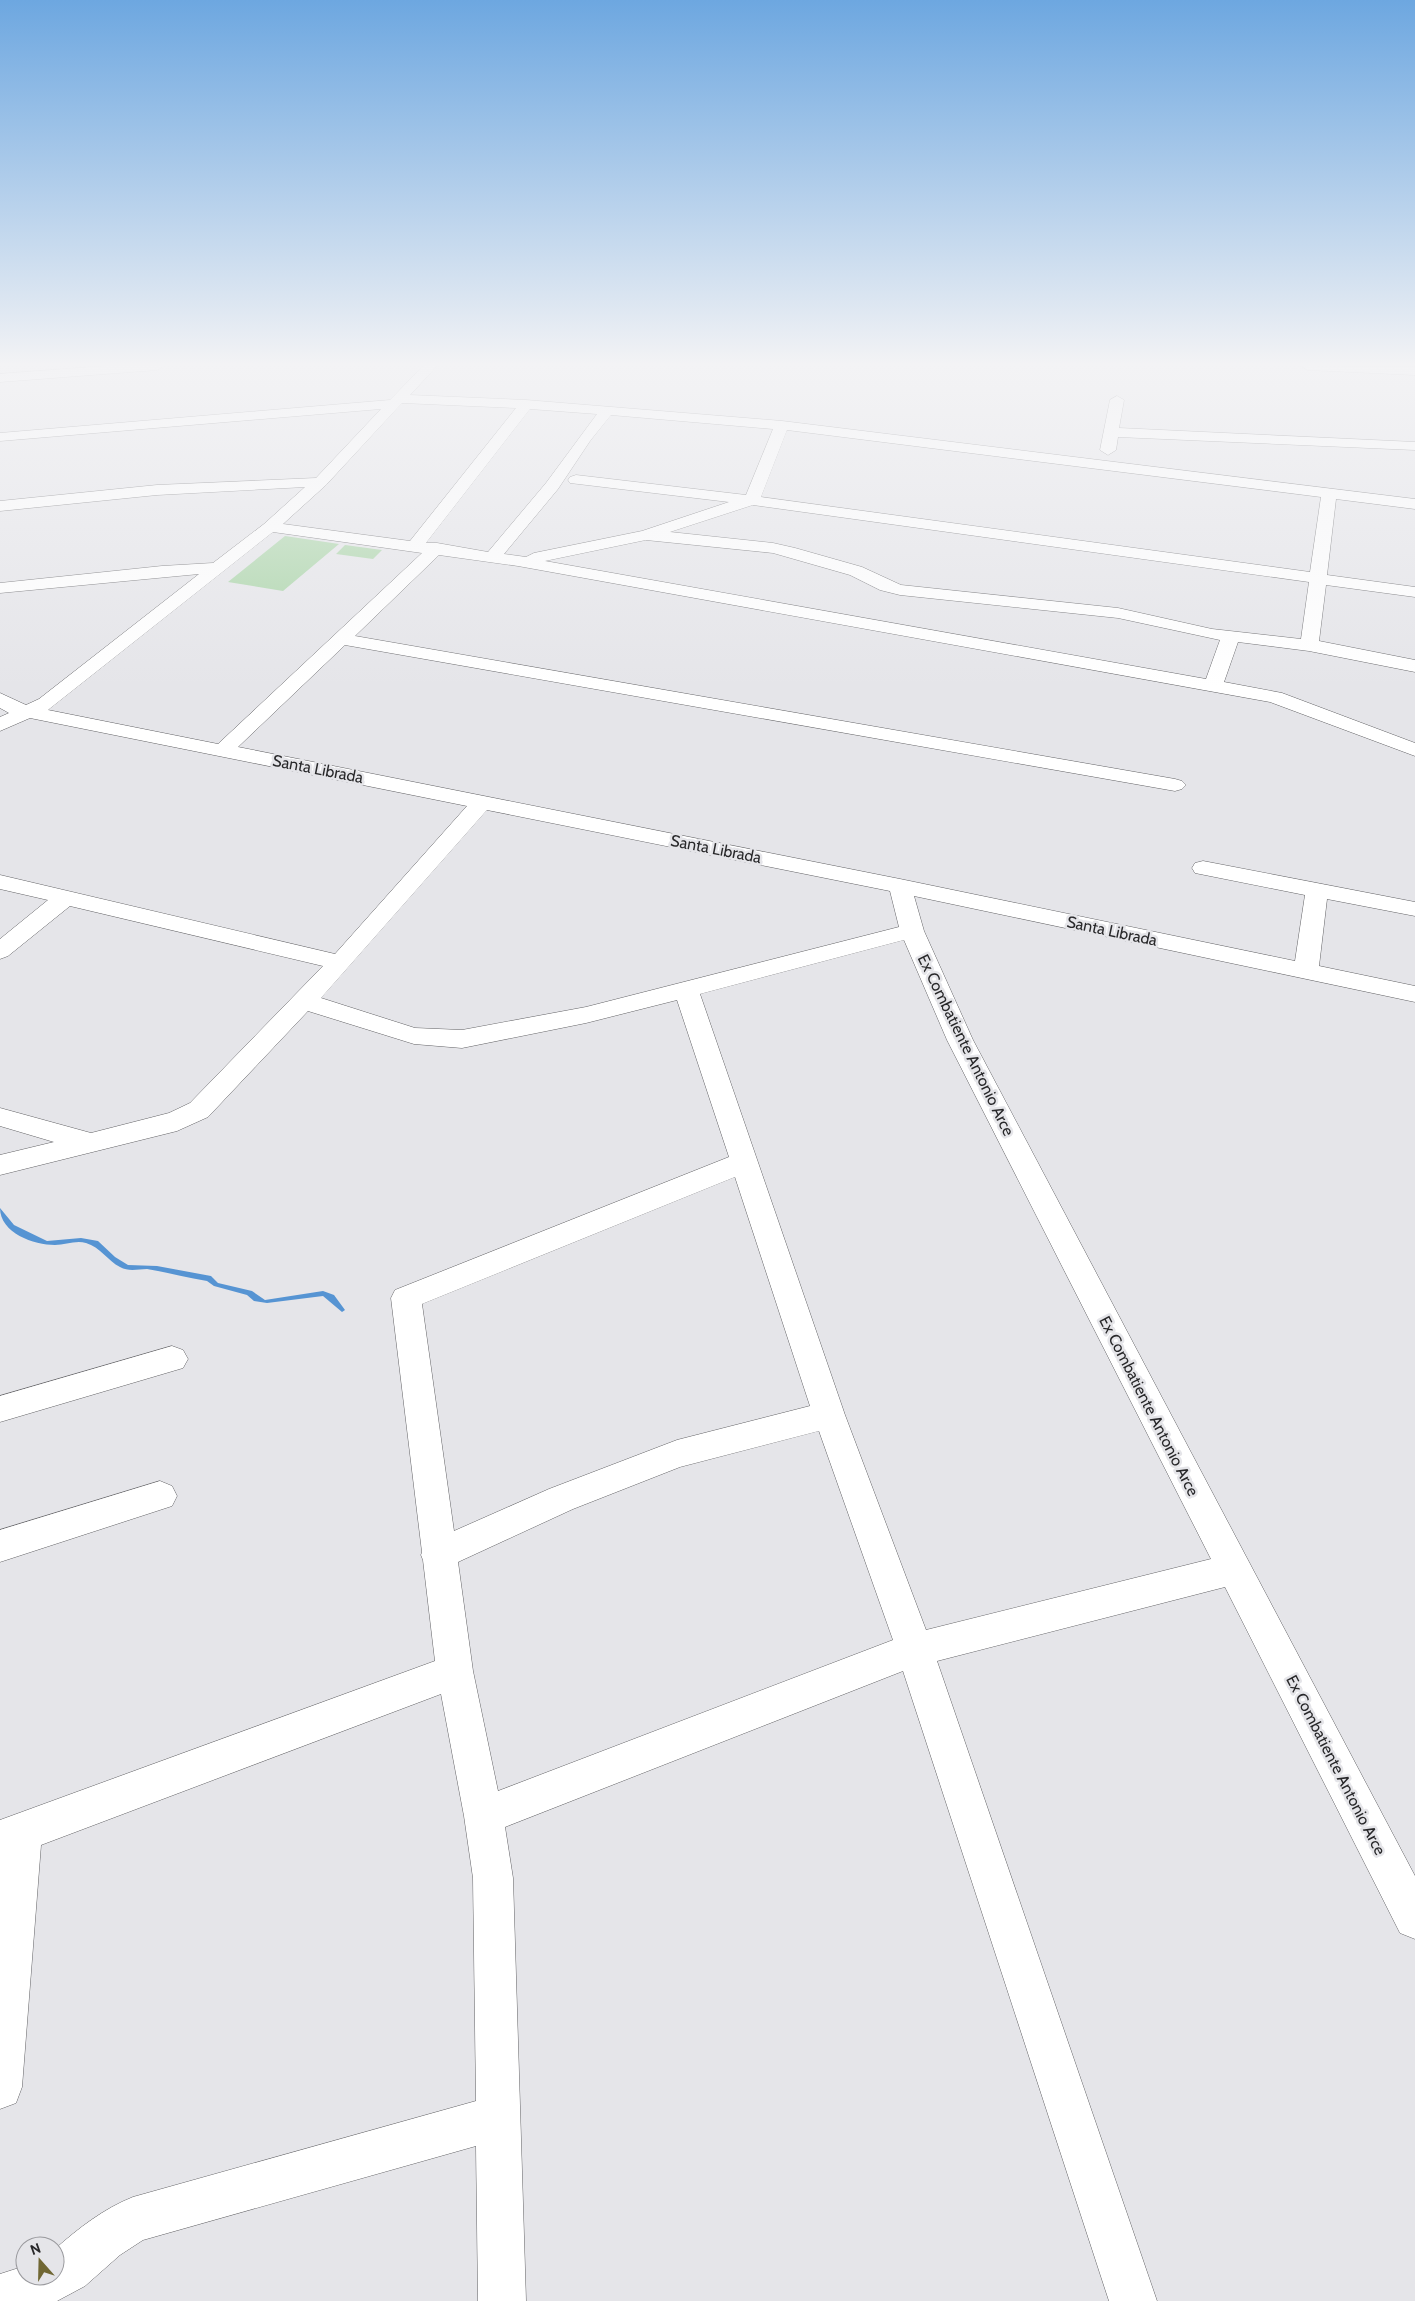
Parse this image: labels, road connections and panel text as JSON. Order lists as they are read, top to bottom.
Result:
{
  "streets": {
    "street": ["Santa Librada", "Ex Combatiente Antonio Arce"]
  },
  "crossings": [
    ["Santa Librada", "Ex Combatiente Antonio Arce"]
  ],
  "north": "top"
}
